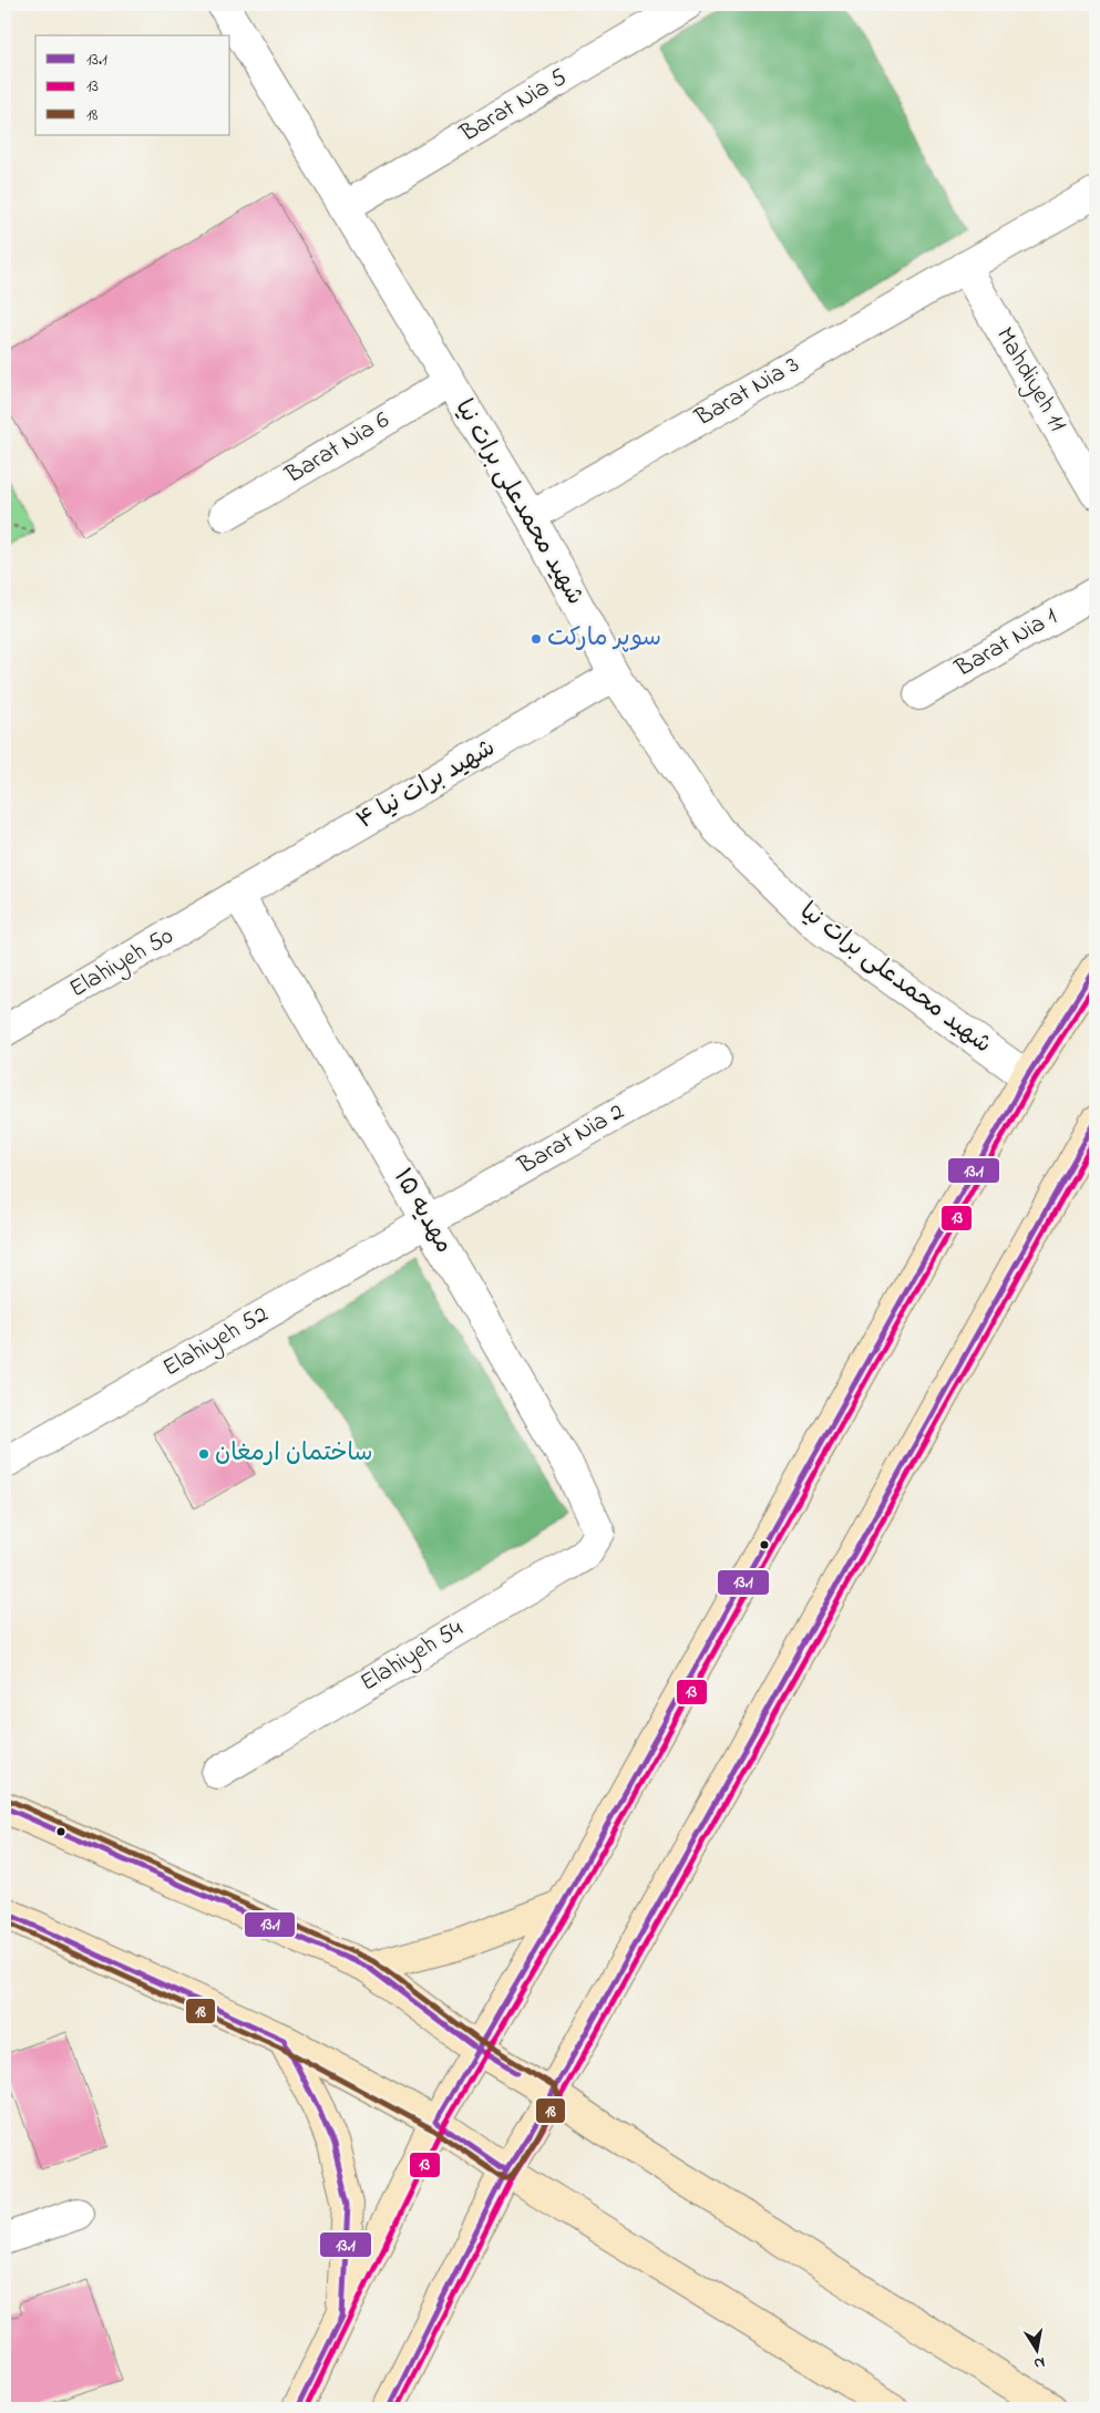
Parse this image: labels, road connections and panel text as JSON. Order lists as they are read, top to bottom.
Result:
{
  "streets": {
    "street": [
      "Barat Nia 5",
      "Mahdiyeh 11",
      "Barat Nia 3",
      "Barat Nia 6",
      "شهید محمدعلی برات نیا",
      "Barat Nia 1",
      "شهید برات نیا ۴",
      "Elahiyeh 50",
      "Barat Nia 2",
      "مهدیه ۱۵",
      "Elahiyeh 52",
      "Elahiyeh 54"
    ]
  },
  "crossings": [
    ["Barat Nia 5", "شهید محمدعلی برات نیا"],
    ["Mahdiyeh 11", "Barat Nia 3"],
    ["Barat Nia 3", "شهید محمدعلی برات نیا"],
    ["Barat Nia 6", "شهید محمدعلی برات نیا"],
    ["شهید محمدعلی برات نیا", "شهید برات نیا ۴"],
    ["شهید برات نیا ۴", "Elahiyeh 50"],
    ["شهید برات نیا ۴", "مهدیه ۱۵"],
    ["Elahiyeh 50", "مهدیه ۱۵"],
    ["Barat Nia 2", "مهدیه ۱۵"],
    ["Barat Nia 2", "Elahiyeh 52"],
    ["مهدیه ۱۵", "Elahiyeh 52"],
    ["مهدیه ۱۵", "Elahiyeh 54"]
  ],
  "places": ["سوپر مارکت", "ساختمان ارمغان"],
  "lines": ["transit line 13.1", "transit line 13", "transit line 18"],
  "legend": ["13.1", "13", "18"],
  "north": "bottom"
}
